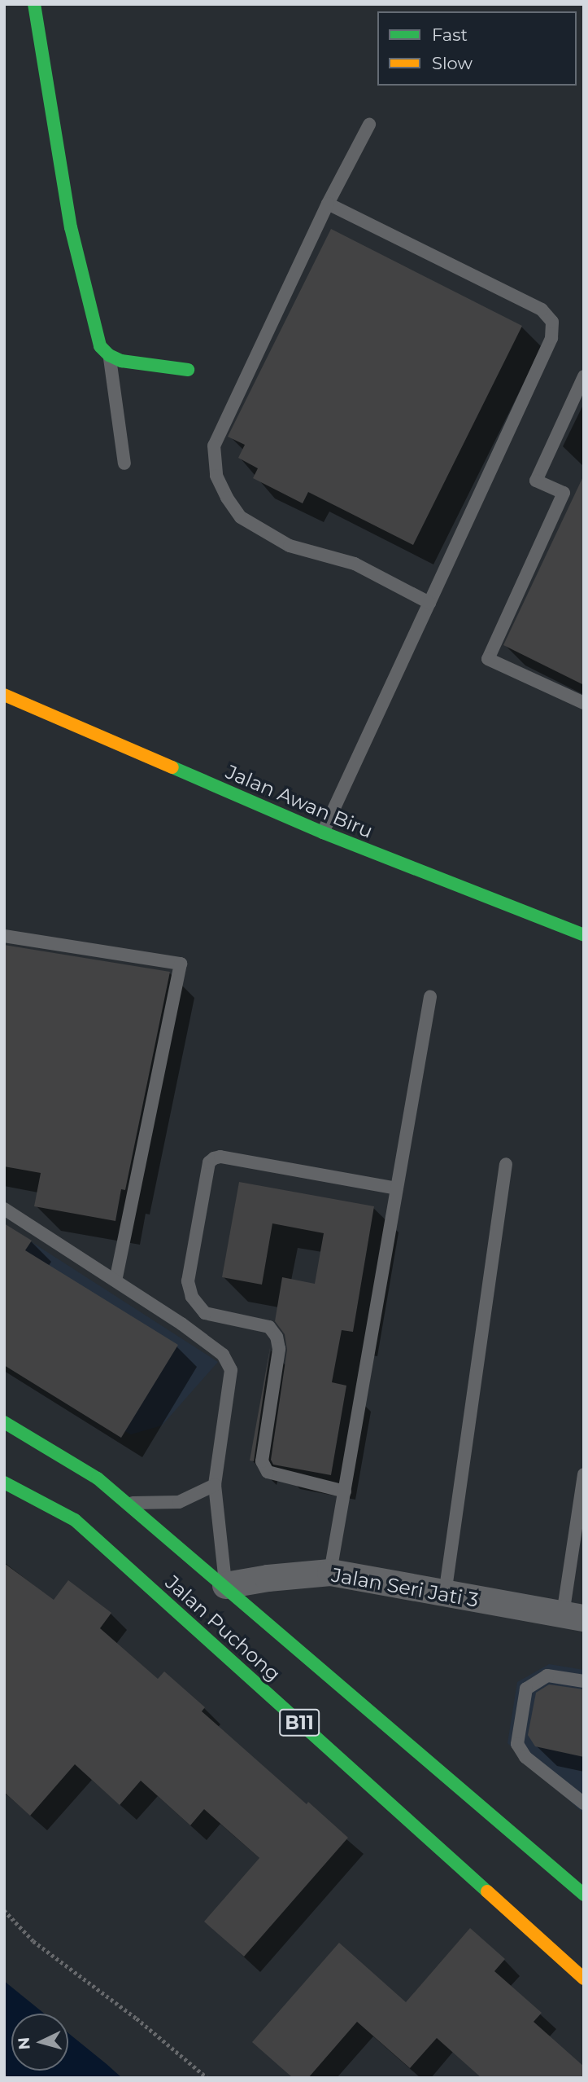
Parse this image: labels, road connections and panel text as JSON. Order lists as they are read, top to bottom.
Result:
{
  "streets": {
    "main road": ["Jalan Awan Biru", "Jalan Puchong", "B11"],
    "street": ["Jalan Seri Jati 3"]
  },
  "crossings": [
    ["Jalan Seri Jati 3", "Jalan Puchong"]
  ],
  "legend": ["Fast", "Slow"],
  "north": "left"
}
